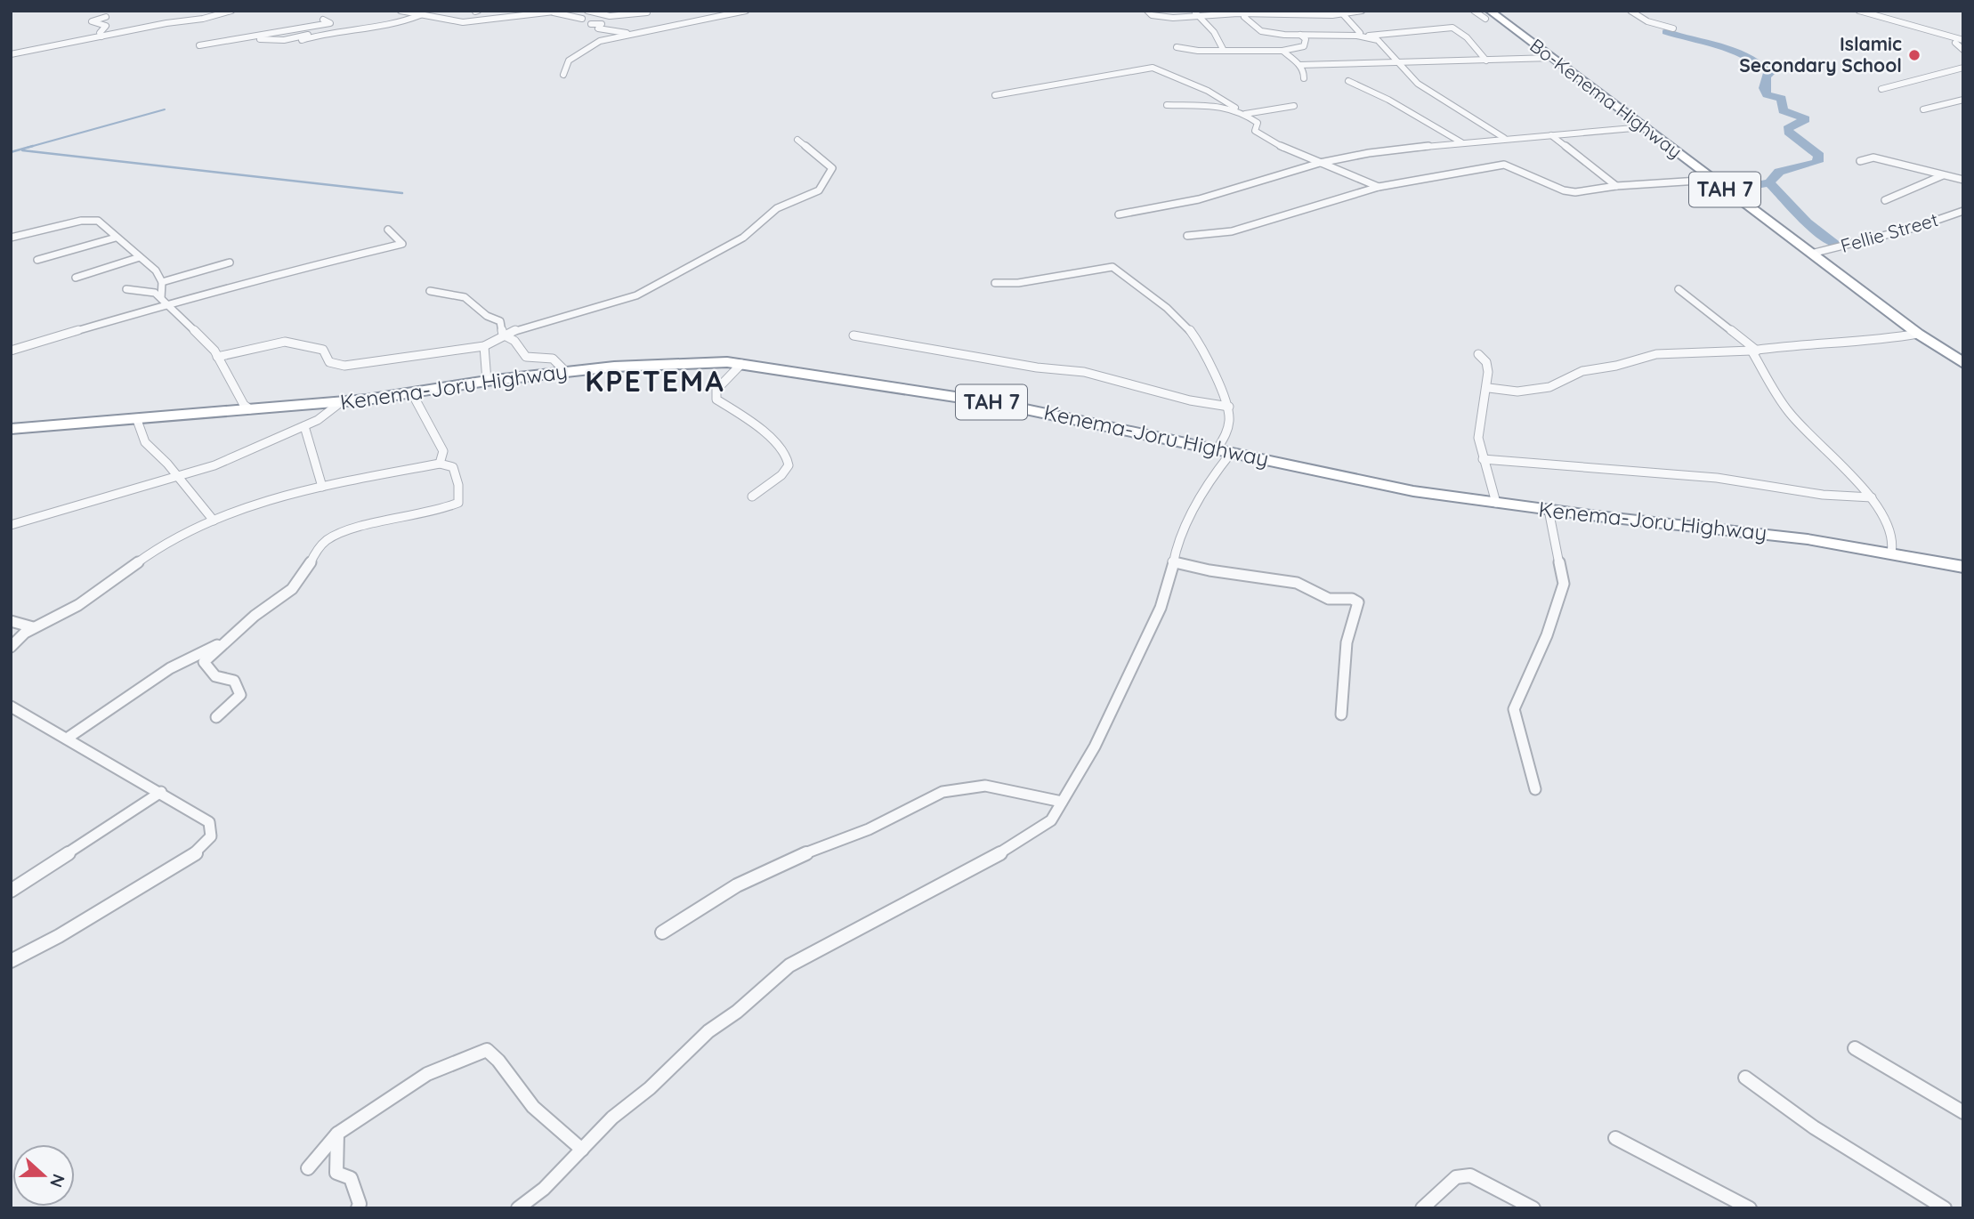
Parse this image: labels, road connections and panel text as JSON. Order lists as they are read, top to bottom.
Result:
{
  "streets": {
    "highway": ["Bo-Kenema Highway", "TAH 7", "Kenema-Joru Highway"],
    "street": ["Fellie Street"]
  },
  "crossings": [
    ["Bo-Kenema Highway", "Fellie Street"]
  ],
  "districts": ["KPETEMA"],
  "places": ["Islamic Secondary School"],
  "north": "right"
}
